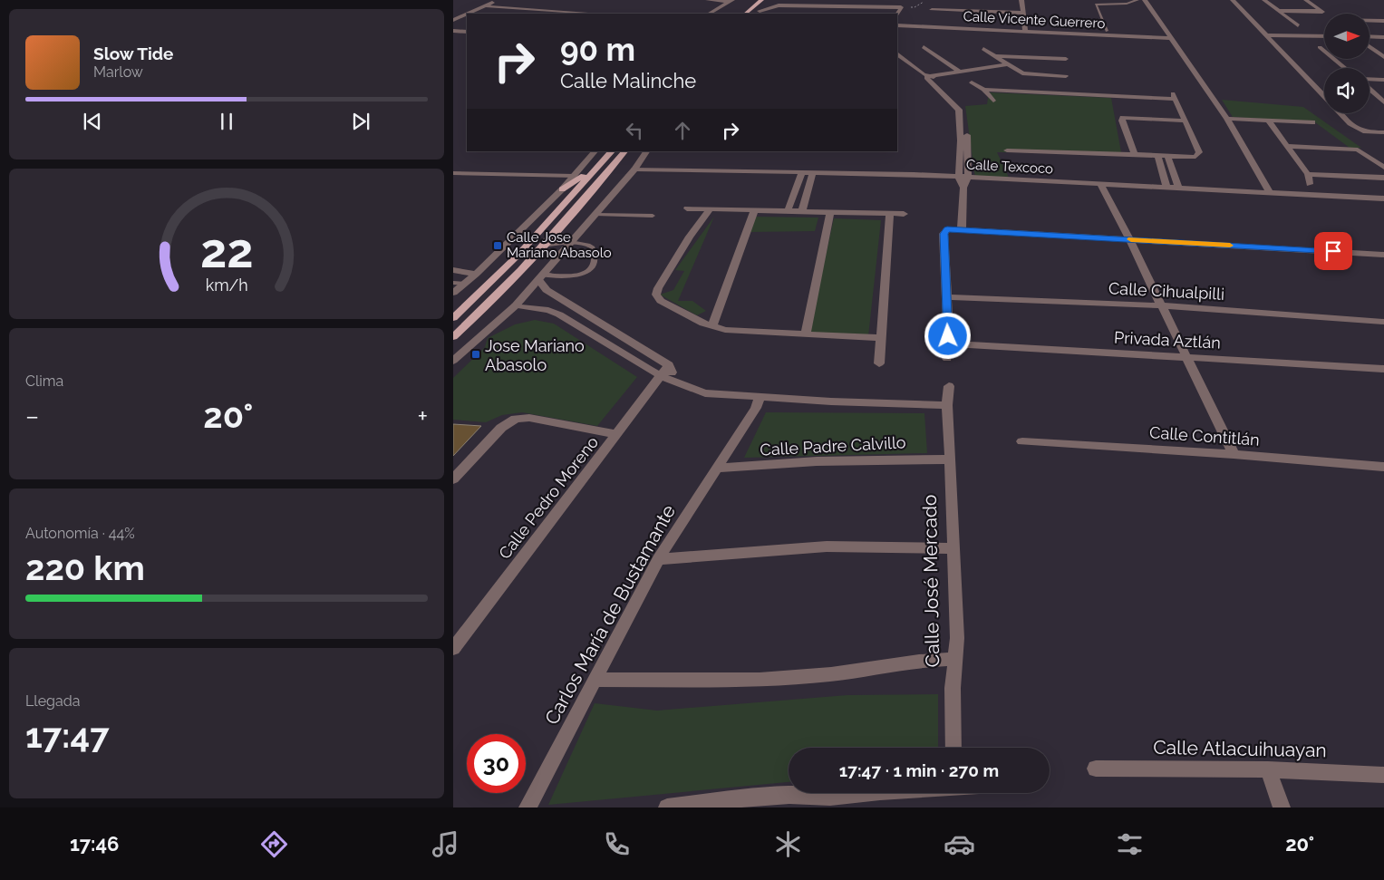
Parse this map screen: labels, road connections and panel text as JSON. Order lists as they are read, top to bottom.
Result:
{
  "streets": {
    "street": [
      "Calle Vicente Guerrero",
      "Calle Texcoco",
      "Calle Cihualpilli",
      "Privada Aztlán",
      "Calle Contitlán",
      "Calle Padre Calvillo",
      "Calle Pedro Moreno",
      "Calle José Mercado",
      "Carlos María de Bustamante",
      "Calle Atlacuihuayan"
    ]
  },
  "crossings": [
    ["Calle Padre Calvillo", "Calle José Mercado"],
    ["Calle Padre Calvillo", "Carlos María de Bustamante"]
  ],
  "places": {
    "transit": ["Calle Jose Mariano Abasolo", "Jose Mariano Abasolo"]
  },
  "north": "right",
  "page": {
    "turn": ["90 m", "Calle Malinche"],
    "song": ["Slow Tide", "Marlow"],
    "tile": [
      "Clima",
      ["Autonomía · 44%", "220 km"],
      ["Llegada", "17:47"]
    ],
    "heat": ["−", "20°", "+"],
    "limit": "30",
    "trip": "17:47 · 1 min · 270 m",
    "tabs": ["17:46", "20°"],
    "gauge": ["22", "km/h"]
  }
}
